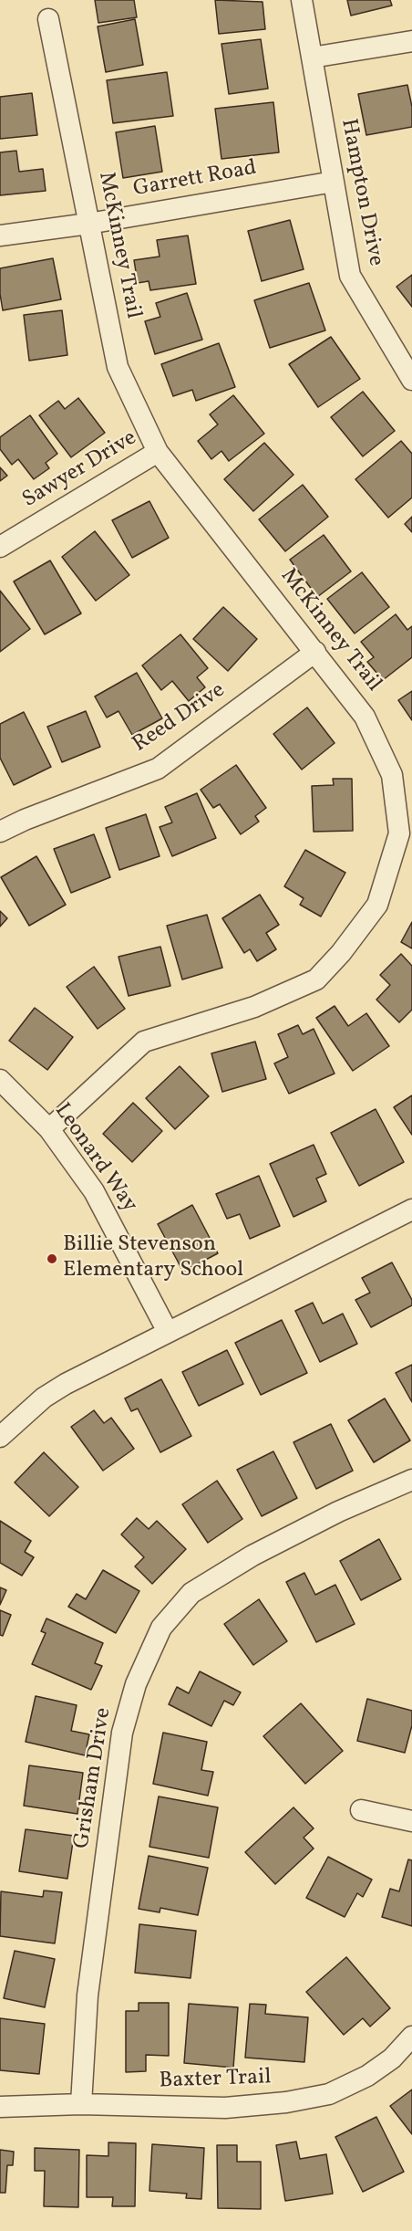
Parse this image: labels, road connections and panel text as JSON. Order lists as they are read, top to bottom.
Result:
{
  "streets": {
    "street": [
      "Garrett Road",
      "Hampton Drive",
      "McKinney Trail",
      "Sawyer Drive",
      "Reed Drive",
      "Leonard Way",
      "Grisham Drive",
      "Baxter Trail"
    ]
  },
  "crossings": [
    ["Garrett Road", "Hampton Drive"],
    ["Garrett Road", "McKinney Trail"],
    ["McKinney Trail", "Sawyer Drive"],
    ["McKinney Trail", "Reed Drive"],
    ["McKinney Trail", "Leonard Way"],
    ["Grisham Drive", "Baxter Trail"]
  ],
  "places": ["Billie Stevenson Elementary School"]
}
